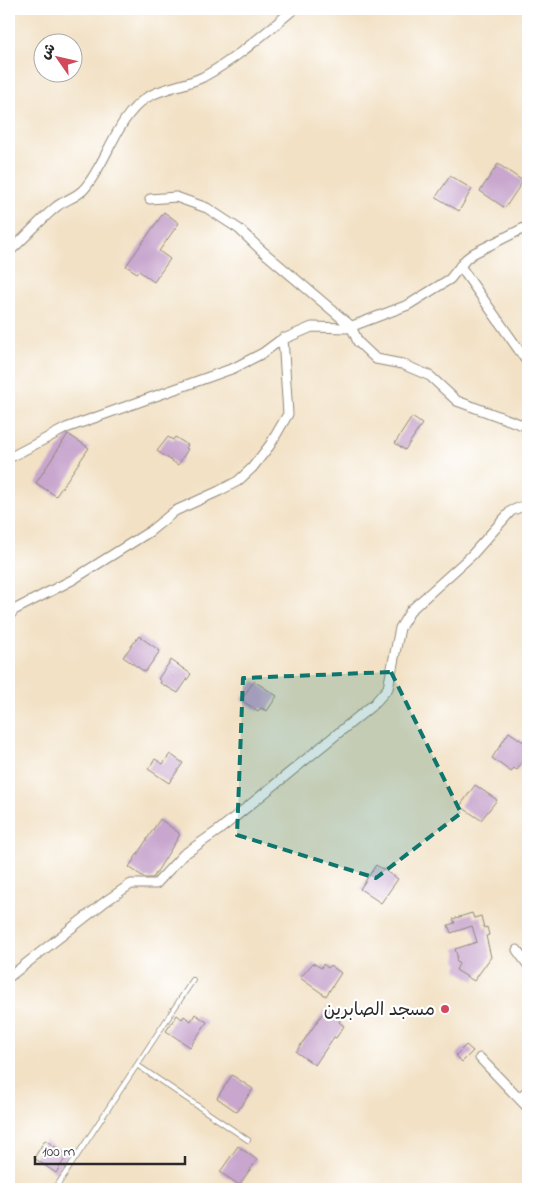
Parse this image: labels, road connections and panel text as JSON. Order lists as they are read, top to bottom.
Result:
{
  "places": ["مسجد الصابرين"],
  "scale_bar": "100 m",
  "north": "top left"
}
